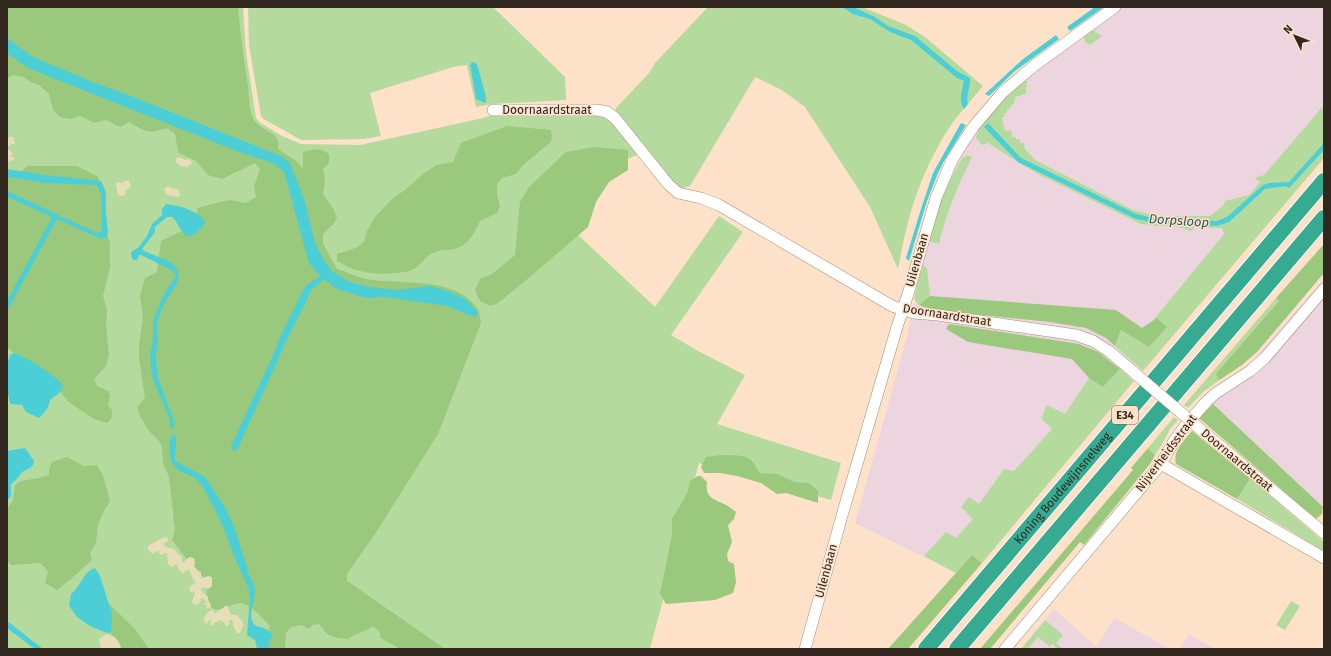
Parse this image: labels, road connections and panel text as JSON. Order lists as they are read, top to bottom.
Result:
{
  "streets": {
    "highway": ["E34", "Koning Boudewijnsnelweg"],
    "street": ["Doornaardstraat", "Uilenbaan", "Nijverheidsstraat"]
  },
  "crossings": [
    ["Doornaardstraat", "Uilenbaan"]
  ],
  "water": ["Dorpsloop"],
  "north": "top left"
}
